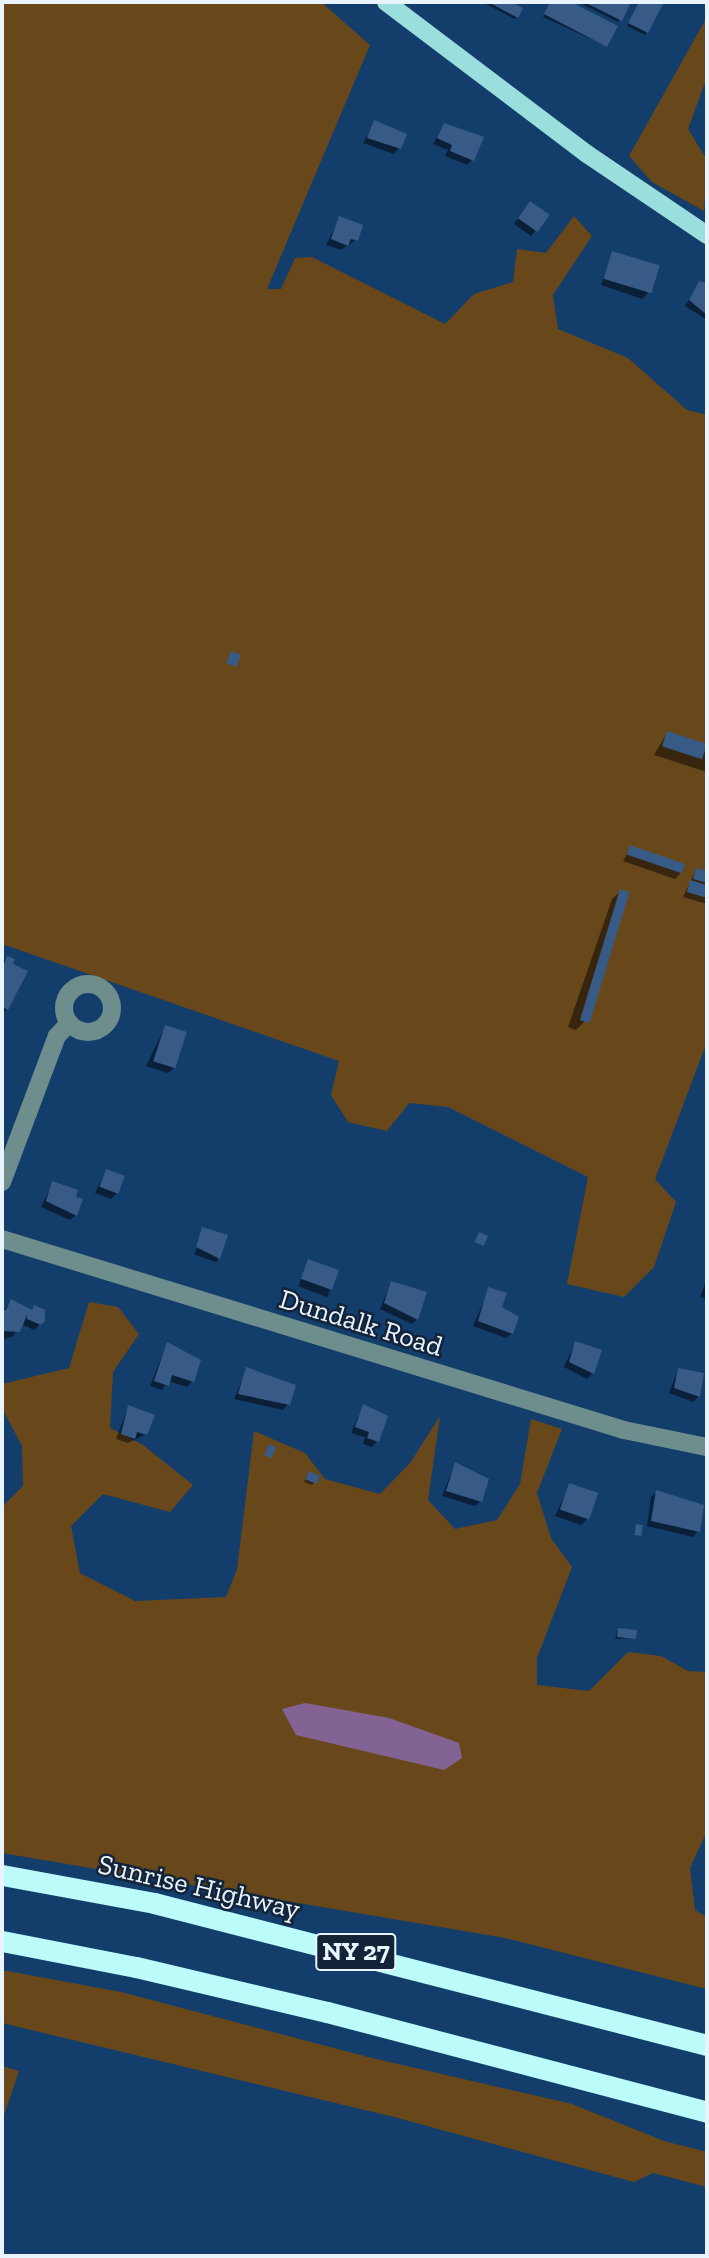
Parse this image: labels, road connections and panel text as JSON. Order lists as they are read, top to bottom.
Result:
{
  "streets": {
    "highway": ["Sunrise Highway", "NY 27"],
    "street": ["Dundalk Road"]
  }
}
